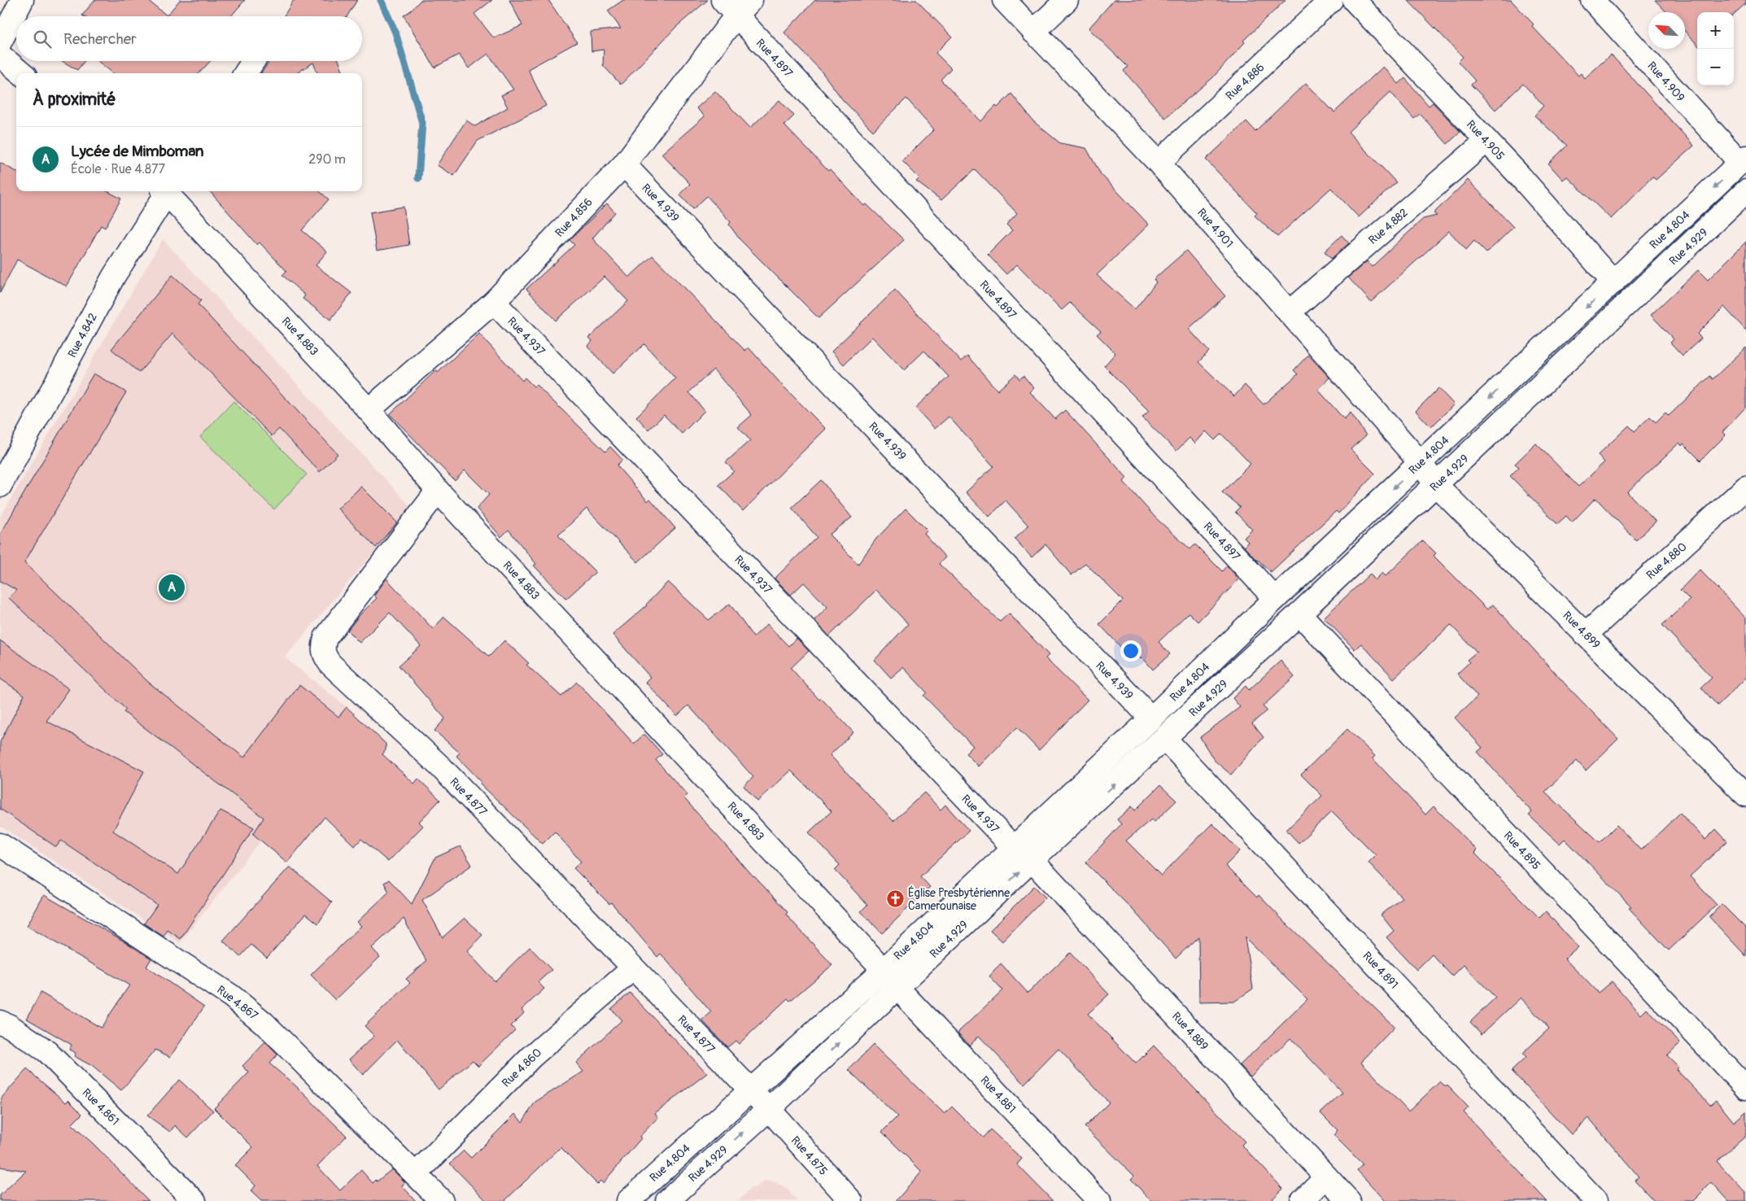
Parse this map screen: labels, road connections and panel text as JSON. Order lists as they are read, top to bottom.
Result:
{
  "streets": {
    "street": [
      "Rue 4.897",
      "Rue 4.886",
      "Rue 4.909",
      "Rue 4.905",
      "Rue 4.939",
      "Rue 4.856",
      "Rue 4.882",
      "Rue 4.901",
      "Rue 4.804",
      "Rue 4.929",
      "Rue 4.842",
      "Rue 4.883",
      "Rue 4.937",
      "Rue 4.880",
      "Rue 4.899",
      "Rue 4.877",
      "Rue 4.895",
      "Rue 4.891",
      "Rue 4.867",
      "Rue 4.889",
      "Rue 4.860",
      "Rue 4.881",
      "Rue 4.861",
      "Rue 4.875"
    ]
  },
  "crossings": [
    ["Rue 4.897", "Rue 4.856"],
    ["Rue 4.897", "Rue 4.804"],
    ["Rue 4.886", "Rue 4.901"],
    ["Rue 4.909", "Rue 4.804"],
    ["Rue 4.905", "Rue 4.882"],
    ["Rue 4.905", "Rue 4.804"],
    ["Rue 4.939", "Rue 4.856"],
    ["Rue 4.939", "Rue 4.804"],
    ["Rue 4.856", "Rue 4.883"],
    ["Rue 4.856", "Rue 4.937"],
    ["Rue 4.882", "Rue 4.901"],
    ["Rue 4.901", "Rue 4.804"],
    ["Rue 4.901", "Rue 4.899"],
    ["Rue 4.804", "Rue 4.883"],
    ["Rue 4.804", "Rue 4.937"],
    ["Rue 4.804", "Rue 4.899"],
    ["Rue 4.804", "Rue 4.877"],
    ["Rue 4.929", "Rue 4.899"],
    ["Rue 4.929", "Rue 4.877"],
    ["Rue 4.929", "Rue 4.895"],
    ["Rue 4.929", "Rue 4.891"],
    ["Rue 4.929", "Rue 4.889"],
    ["Rue 4.929", "Rue 4.881"],
    ["Rue 4.929", "Rue 4.875"],
    ["Rue 4.883", "Rue 4.877"],
    ["Rue 4.880", "Rue 4.899"],
    ["Rue 4.877", "Rue 4.860"],
    ["Rue 4.877", "Rue 4.875"],
    ["Rue 4.867", "Rue 4.860"]
  ],
  "one_way": ["Rue 4.804", "Rue 4.929"],
  "places": {
    "church": ["Église Presbytérienne Camerounaise"]
  },
  "north": "top left",
  "page": {
    "map_buttons": ["+", "−"],
    "search": "Rechercher",
    "heading": "À proximité",
    "list": [
      {
        "mark": "A",
        "name": "Lycée de Mimboman",
        "note": "École · Rue 4.877",
        "value": "290 m"
      }
    ],
    "pins": "A"
  }
}
